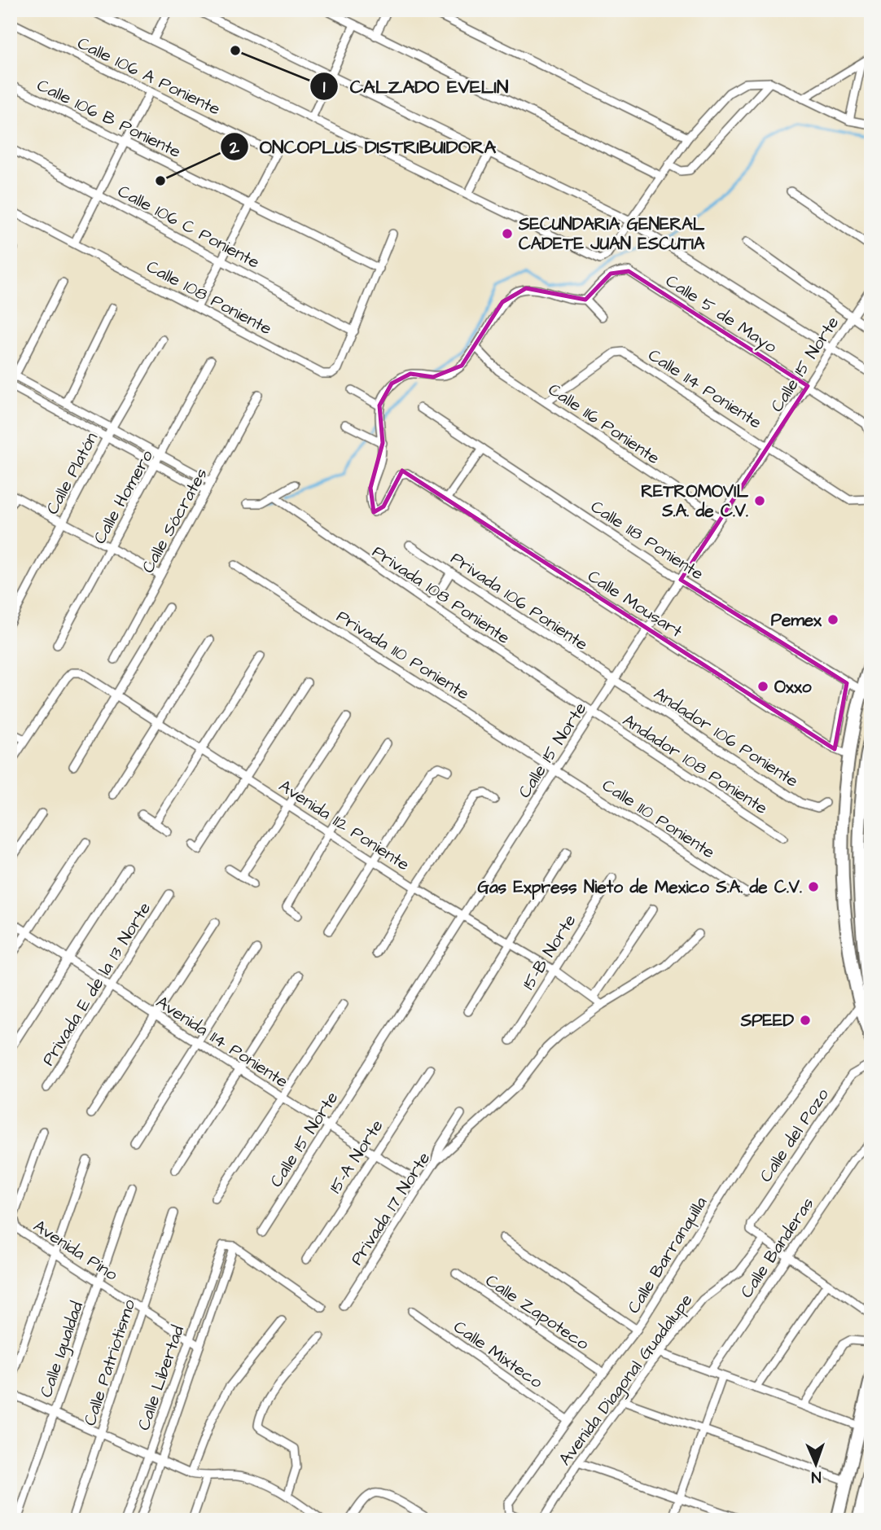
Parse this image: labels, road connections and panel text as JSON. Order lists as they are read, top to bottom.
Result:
{
  "streets": {
    "street": [
      "Calle 106 A Poniente",
      "Calle 106 B Poniente",
      "Calle 106 C Poniente",
      "Calle 108 Poniente",
      "Calle 5 de Mayo",
      "Calle 15 Norte",
      "Calle 114 Poniente",
      "Calle 116 Poniente",
      "Calle Platón",
      "Calle Homero",
      "Calle Sócrates",
      "Calle 118 Poniente",
      "Privada 108 Poniente",
      "Privada 106 Poniente",
      "Calle Mousart",
      "Privada 110 Poniente",
      "Andador 106 Poniente",
      "Andador 108 Poniente",
      "Calle 110 Poniente",
      "Avenida 112 Poniente",
      "15-B Norte",
      "Privada E de la 13 Norte",
      "Avenida 114 Poniente",
      "Calle del Pozo",
      "15-A Norte",
      "Privada 17 Norte",
      "Calle Banderas",
      "Avenida Pino",
      "Calle Barranquilla",
      "Calle Zapoteco",
      "Calle Igualdad",
      "Calle Mixteco",
      "Calle Patriotismo",
      "Calle Libertad",
      "Avenida Diagonal Guadalupe"
    ]
  },
  "crossings": [
    ["Calle 106 A Poniente", "Calle 106 B Poniente"],
    ["Calle 106 C Poniente", "Calle 108 Poniente"],
    ["Calle 5 de Mayo", "Calle 15 Norte"],
    ["Calle 15 Norte", "Calle 114 Poniente"],
    ["Calle 15 Norte", "Calle 116 Poniente"],
    ["Calle 15 Norte", "Calle 118 Poniente"],
    ["Calle 15 Norte", "Privada 108 Poniente"],
    ["Calle 15 Norte", "Privada 106 Poniente"],
    ["Calle 15 Norte", "Calle Mousart"],
    ["Calle 15 Norte", "Privada 110 Poniente"],
    ["Calle 15 Norte", "Andador 106 Poniente"],
    ["Calle 15 Norte", "Andador 108 Poniente"],
    ["Calle 15 Norte", "Calle 110 Poniente"],
    ["Calle 15 Norte", "Avenida 112 Poniente"],
    ["Calle 15 Norte", "Avenida 114 Poniente"],
    ["Calle 114 Poniente", "Calle 116 Poniente"],
    ["Privada 108 Poniente", "Andador 108 Poniente"],
    ["Privada 106 Poniente", "Andador 106 Poniente"],
    ["Privada 110 Poniente", "Calle 110 Poniente"],
    ["Avenida 112 Poniente", "15-B Norte"],
    ["Avenida 112 Poniente", "Privada 17 Norte"],
    ["Privada E de la 13 Norte", "Avenida 114 Poniente"],
    ["Avenida 114 Poniente", "15-A Norte"],
    ["Avenida 114 Poniente", "Privada 17 Norte"],
    ["Calle del Pozo", "Avenida Diagonal Guadalupe"],
    ["Avenida Pino", "Calle Igualdad"],
    ["Avenida Pino", "Calle Patriotismo"],
    ["Avenida Pino", "Calle Libertad"],
    ["Calle Barranquilla", "Calle Zapoteco"],
    ["Calle Barranquilla", "Calle Mixteco"]
  ],
  "places": [
    "CALZADO EVELIN",
    "ONCOPLUS DISTRIBUIDORA",
    "SECUNDARIA GENERAL CADETE JUAN ESCUTIA",
    "RETROMOVIL S.A. de C.V.",
    "Pemex",
    "Oxxo",
    "Gas Express Nieto de Mexico S.A. de C.V.",
    "SPEED"
  ],
  "north": "bottom"
}
